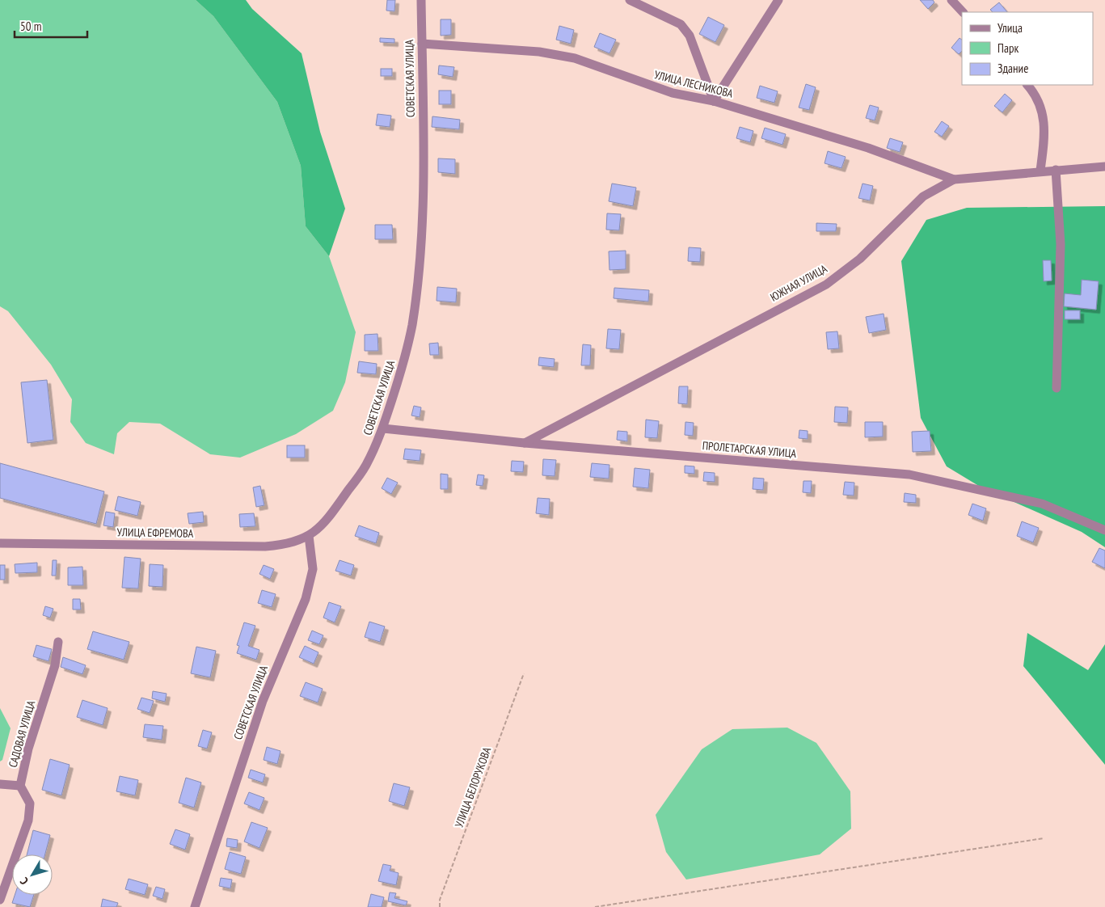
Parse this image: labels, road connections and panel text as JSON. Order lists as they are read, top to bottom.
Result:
{
  "streets": {
    "street": [
      "СОВЕТСКАЯ УЛИЦА",
      "УЛИЦА ЛЕСНИКОВА",
      "ЮЖНАЯ УЛИЦА",
      "ПРОЛЕТАРСКАЯ УЛИЦА",
      "УЛИЦА ЕФРЕМОВА",
      "САДОВАЯ УЛИЦА"
    ],
    "path": ["УЛИЦА БЕЛОРУКОВА"]
  },
  "crossings": [
    ["СОВЕТСКАЯ УЛИЦА", "УЛИЦА ЛЕСНИКОВА"],
    ["СОВЕТСКАЯ УЛИЦА", "ПРОЛЕТАРСКАЯ УЛИЦА"],
    ["СОВЕТСКАЯ УЛИЦА", "УЛИЦА ЕФРЕМОВА"],
    ["УЛИЦА ЛЕСНИКОВА", "ЮЖНАЯ УЛИЦА"],
    ["ЮЖНАЯ УЛИЦА", "ПРОЛЕТАРСКАЯ УЛИЦА"]
  ],
  "legend": ["Улица", "Парк", "Здание"],
  "scale_bar": "50 m",
  "north": "bottom left"
}
